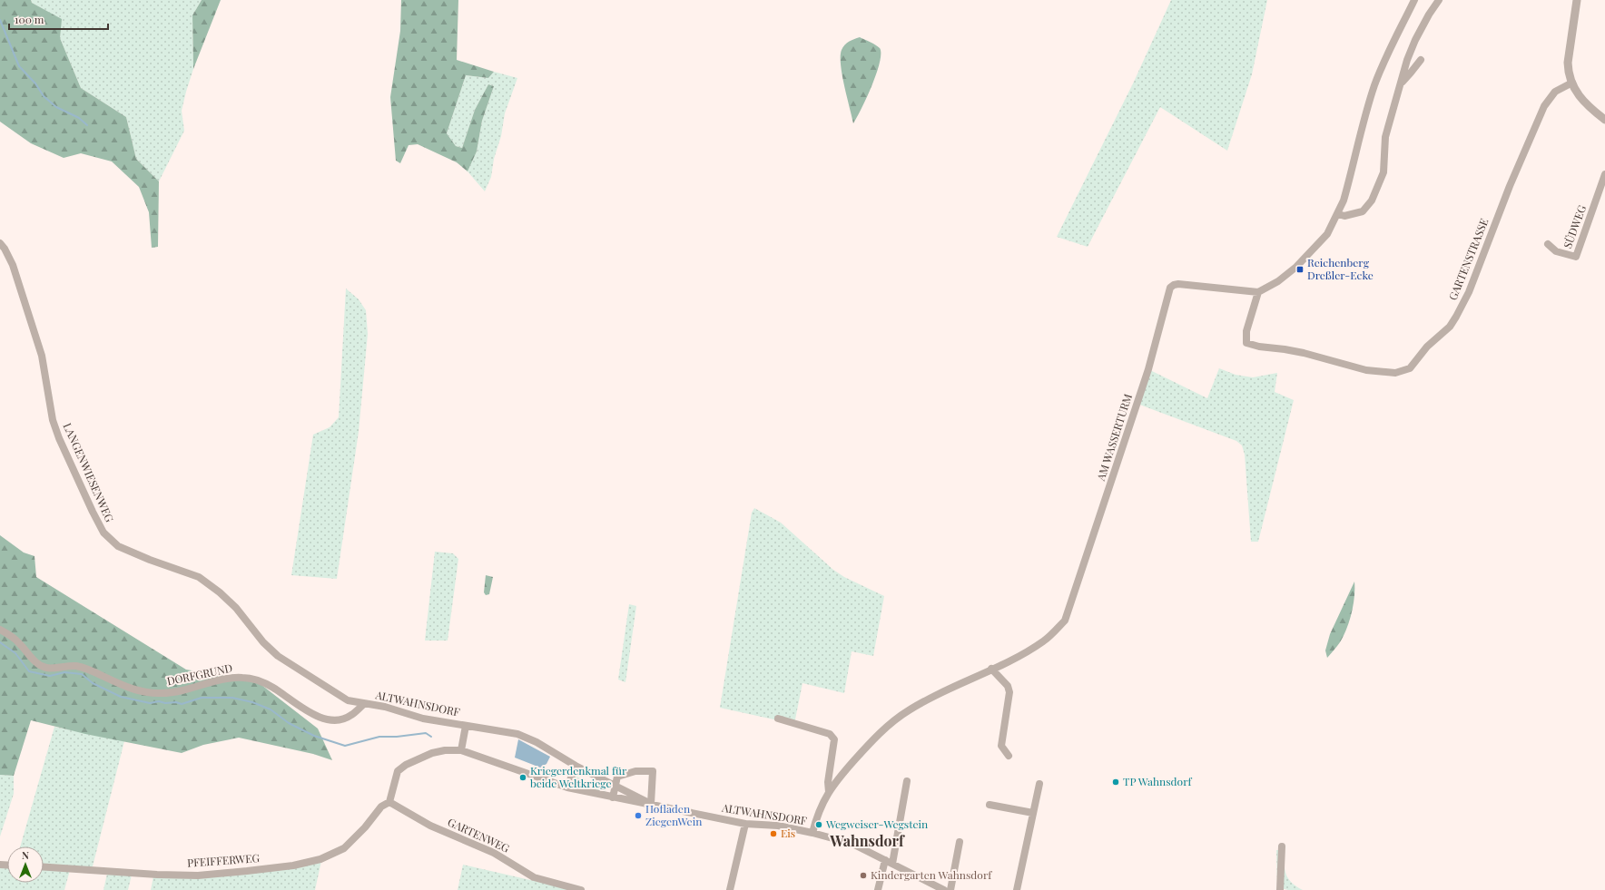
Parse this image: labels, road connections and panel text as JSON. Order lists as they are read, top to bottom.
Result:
{
  "streets": {
    "street": [
      "SÜDWEG",
      "GARTENSTRASSE",
      "AM WASSERTURM",
      "LANGENWIESENWEG",
      "DORFGRUND",
      "ALTWAHNSDORF",
      "GARTENWEG",
      "PFEIFFERWEG"
    ]
  },
  "crossings": [
    ["GARTENSTRASSE", "AM WASSERTURM"],
    ["LANGENWIESENWEG", "DORFGRUND"],
    ["LANGENWIESENWEG", "ALTWAHNSDORF"],
    ["DORFGRUND", "ALTWAHNSDORF"],
    ["GARTENWEG", "PFEIFFERWEG"]
  ],
  "districts": ["Wahnsdorf"],
  "places": {
    "transit": ["Reichenberg Dreßler-Ecke"],
    "other": [
      "Kriegerdenkmal für beide Weltkriege",
      "TP Wahnsdorf",
      "Hofladen ZiegenWein",
      "Wegweiser-Wegstein",
      "Eis",
      "Kindergarten Wahnsdorf"
    ]
  },
  "scale_bar": "100 m",
  "north": "top"
}
